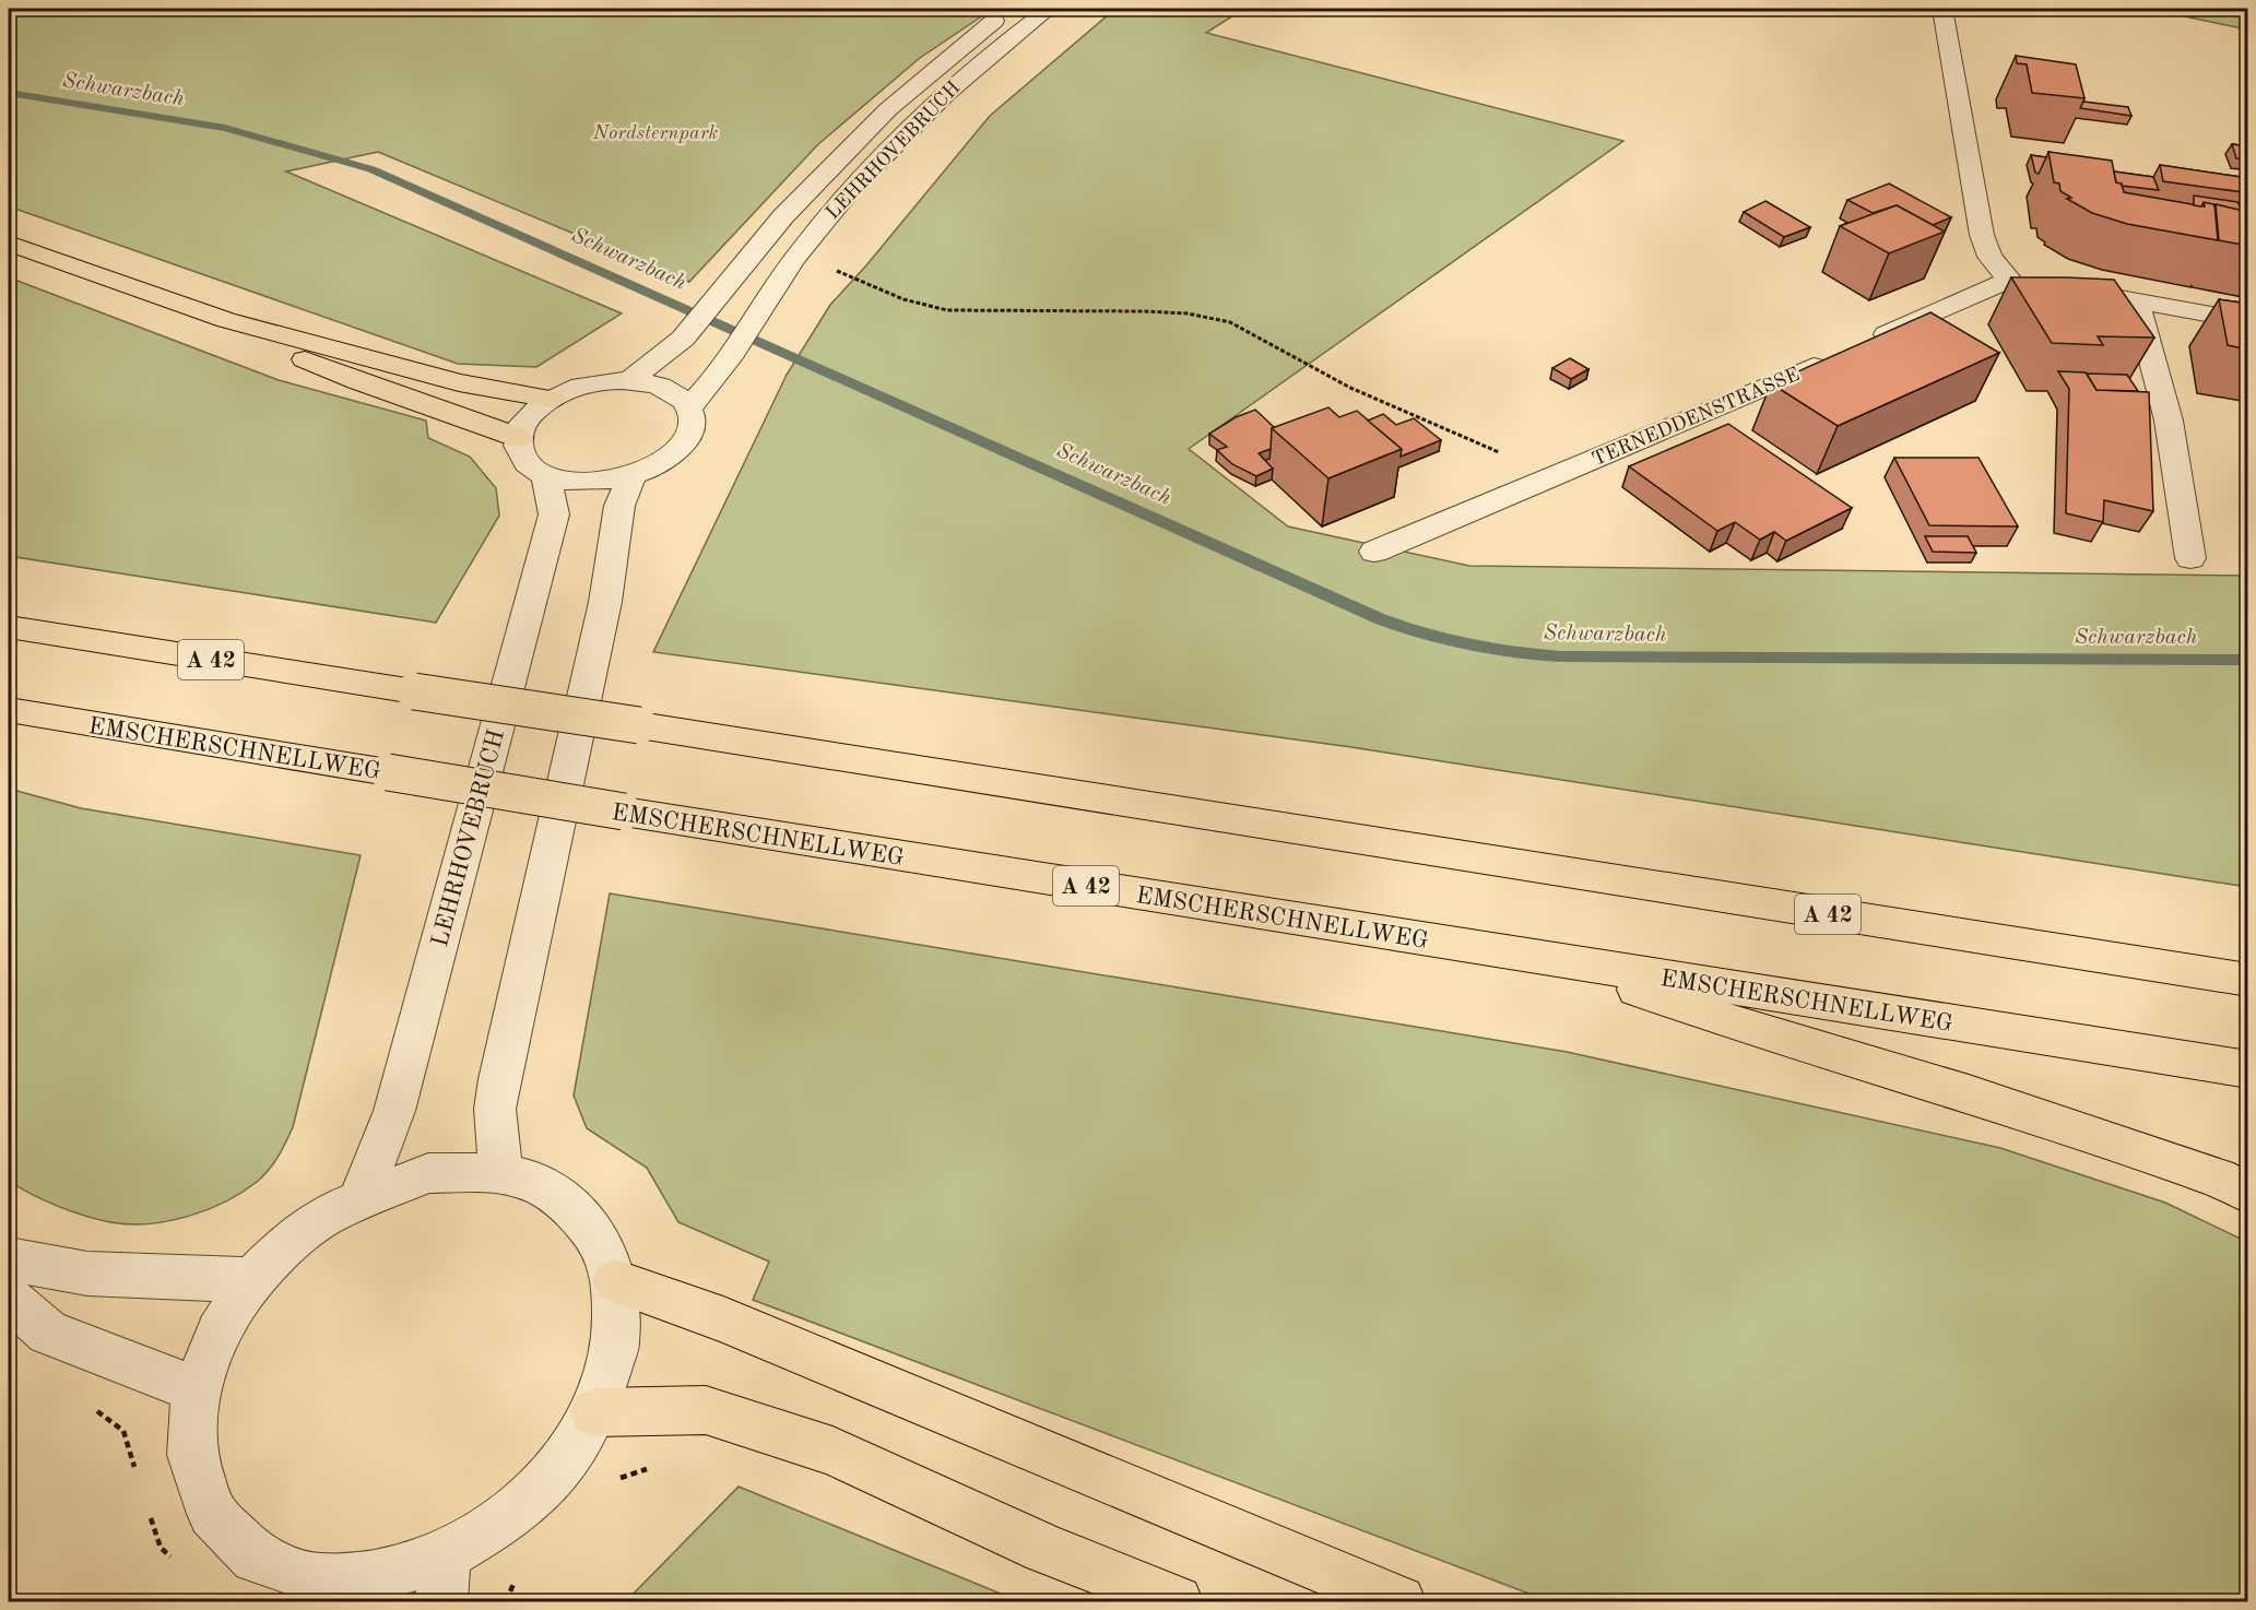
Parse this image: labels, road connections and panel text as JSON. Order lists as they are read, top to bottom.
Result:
{
  "streets": {
    "highway": ["A 42", "EMSCHERSCHNELLWEG"],
    "street": ["LEHRHOVEBRUCH", "TERNEDDENSTRASSE"]
  },
  "water": ["Schwarzbach"],
  "parks": ["Nordsternpark"]
}
